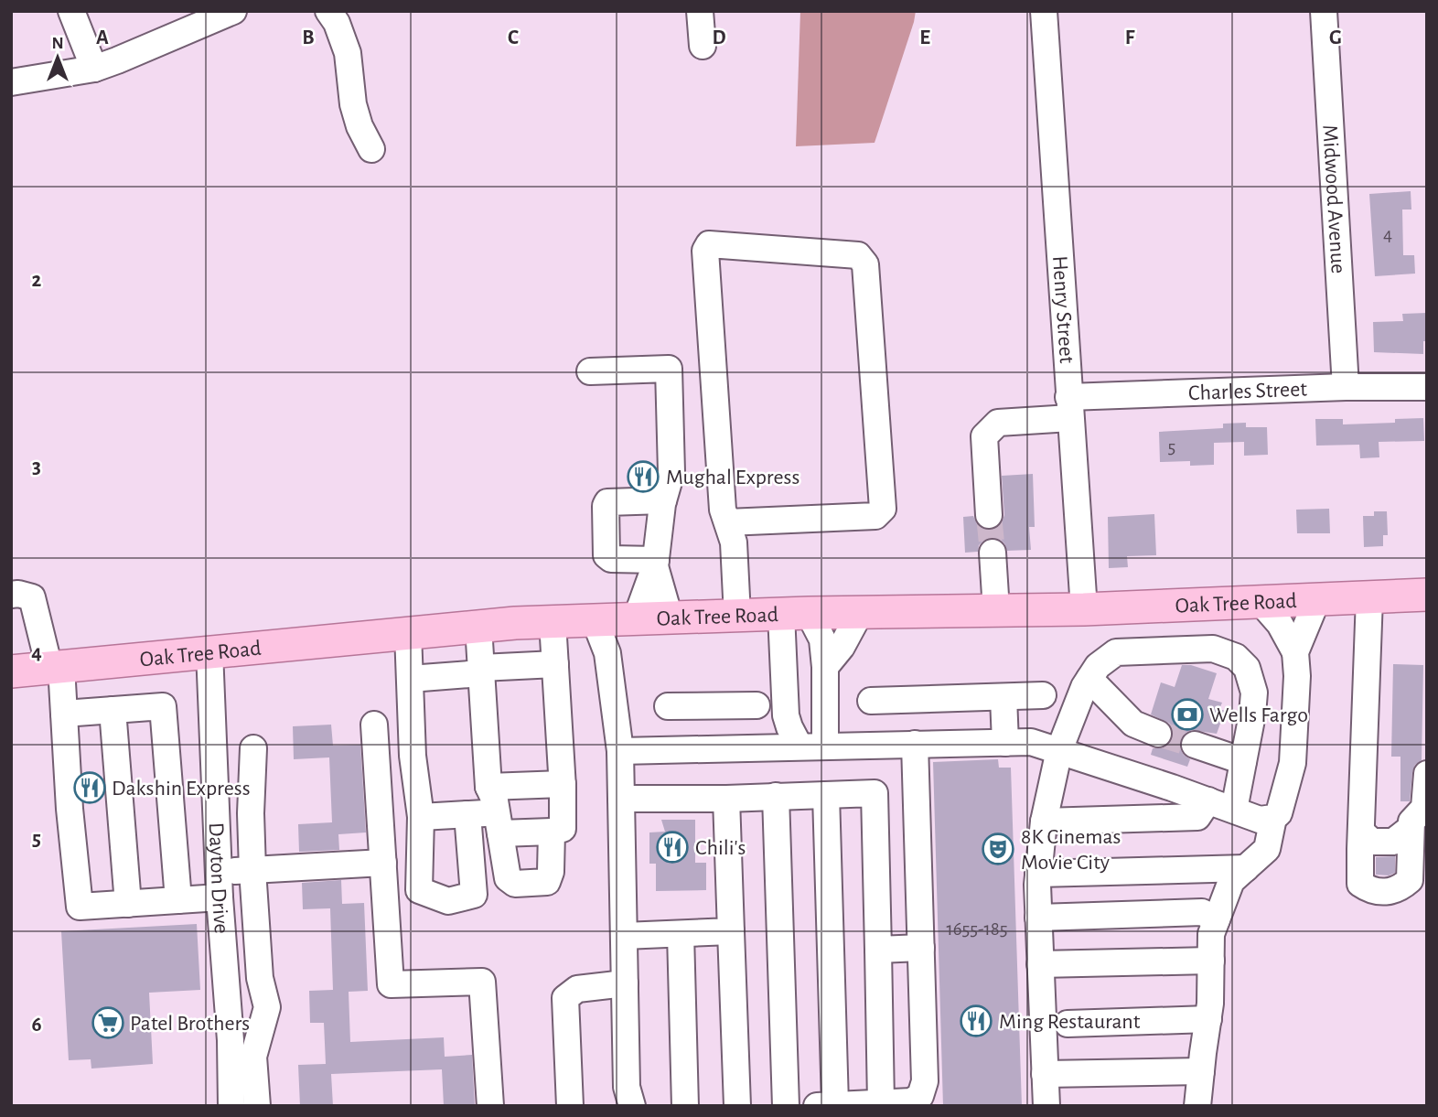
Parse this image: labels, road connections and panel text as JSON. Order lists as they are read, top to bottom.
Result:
{
  "streets": {
    "main road": ["Oak Tree Road"],
    "street": [
      "Midwood Avenue",
      "Henry Street",
      "Charles Street",
      "Dayton Drive"
    ]
  },
  "crossings": [
    ["Midwood Avenue", "Charles Street"],
    ["Henry Street", "Charles Street"],
    ["Henry Street", "Oak Tree Road"],
    ["Oak Tree Road", "Dayton Drive"]
  ],
  "places": {
    "restaurant": [
      "Mughal Express",
      "Dakshin Express",
      "Chili's",
      "Ming Restaurant"
    ],
    "bank": ["Wells Fargo"],
    "theatre": ["8K Cinemas Movie City"],
    "supermarket": ["Patel Brothers"]
  },
  "house_numbers": ["4", "5", "1655-185"],
  "north": "top",
  "grid": {
    "columns": [
      "A",
      "B",
      "C",
      "D",
      "E",
      "F",
      "G"
    ],
    "rows": [
      "2",
      "3",
      "4",
      "5",
      "6"
    ]
  }
}
